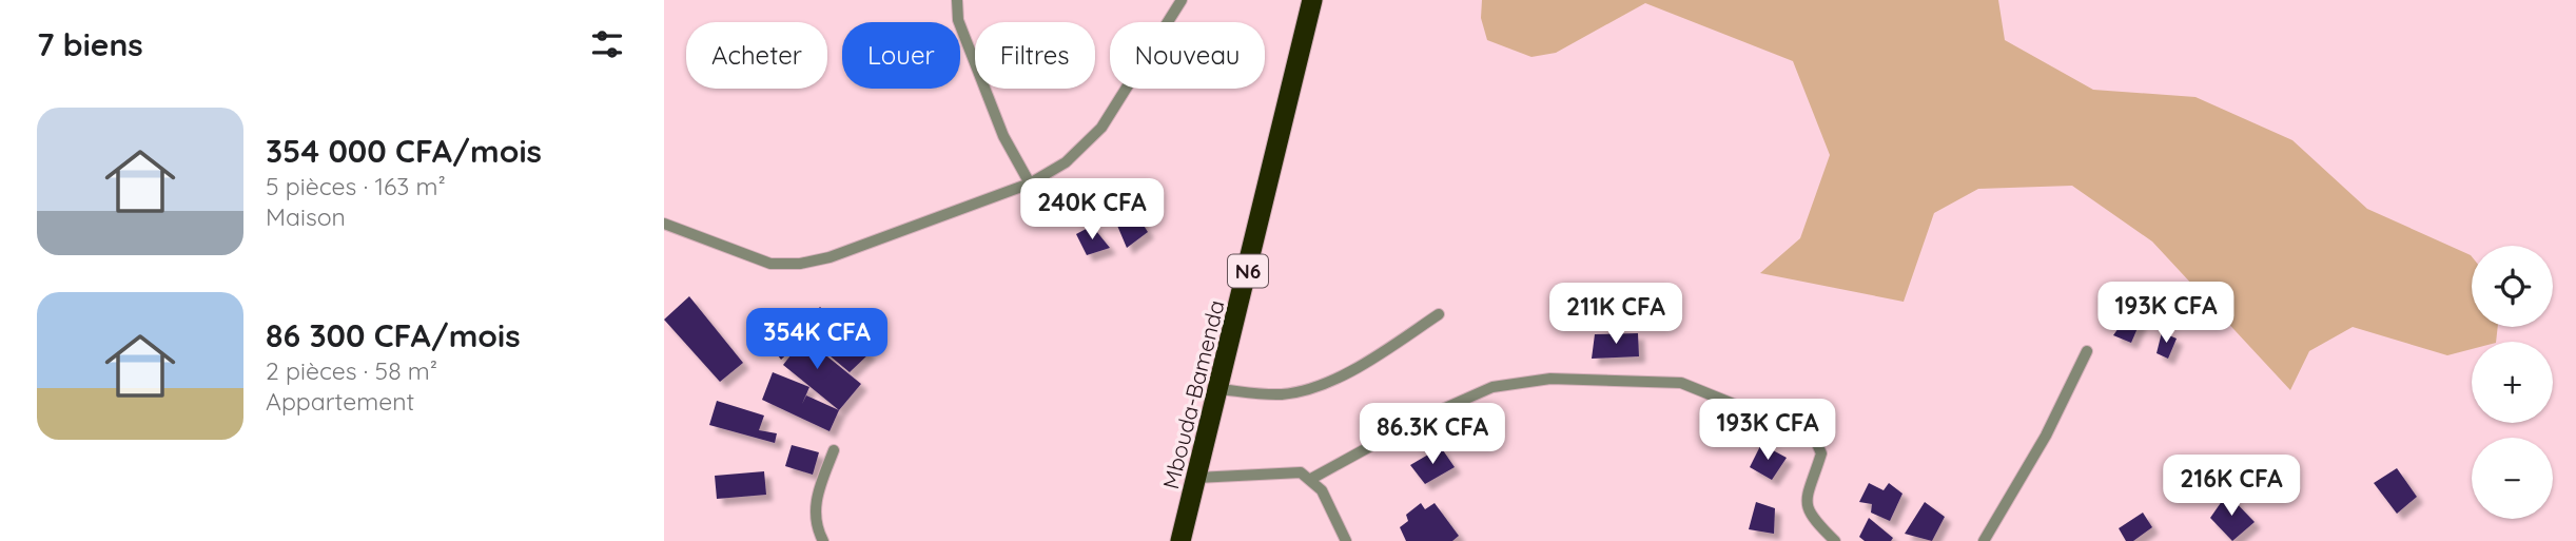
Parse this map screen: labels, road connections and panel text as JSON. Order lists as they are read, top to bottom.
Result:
{
  "streets": {
    "highway": ["N6", "Mbouda-Bamenda"]
  },
  "page": {
    "heading": "7 biens",
    "chip": [
      "Acheter",
      "Louer",
      "Filtres",
      "Nouveau"
    ],
    "list": [
      {
        "name": "354 000 CFA/mois",
        "note": "5 pièces · 163 m² · Maison"
      },
      {
        "name": "86 300 CFA/mois",
        "note": "2 pièces · 58 m² · Appartement"
      }
    ],
    "price": [
      "240K CFA",
      "193K CFA",
      "211K CFA",
      "354K CFA",
      "193K CFA",
      "86.3K CFA",
      "216K CFA"
    ],
    "map_buttons": ["+", "−"]
  }
}
